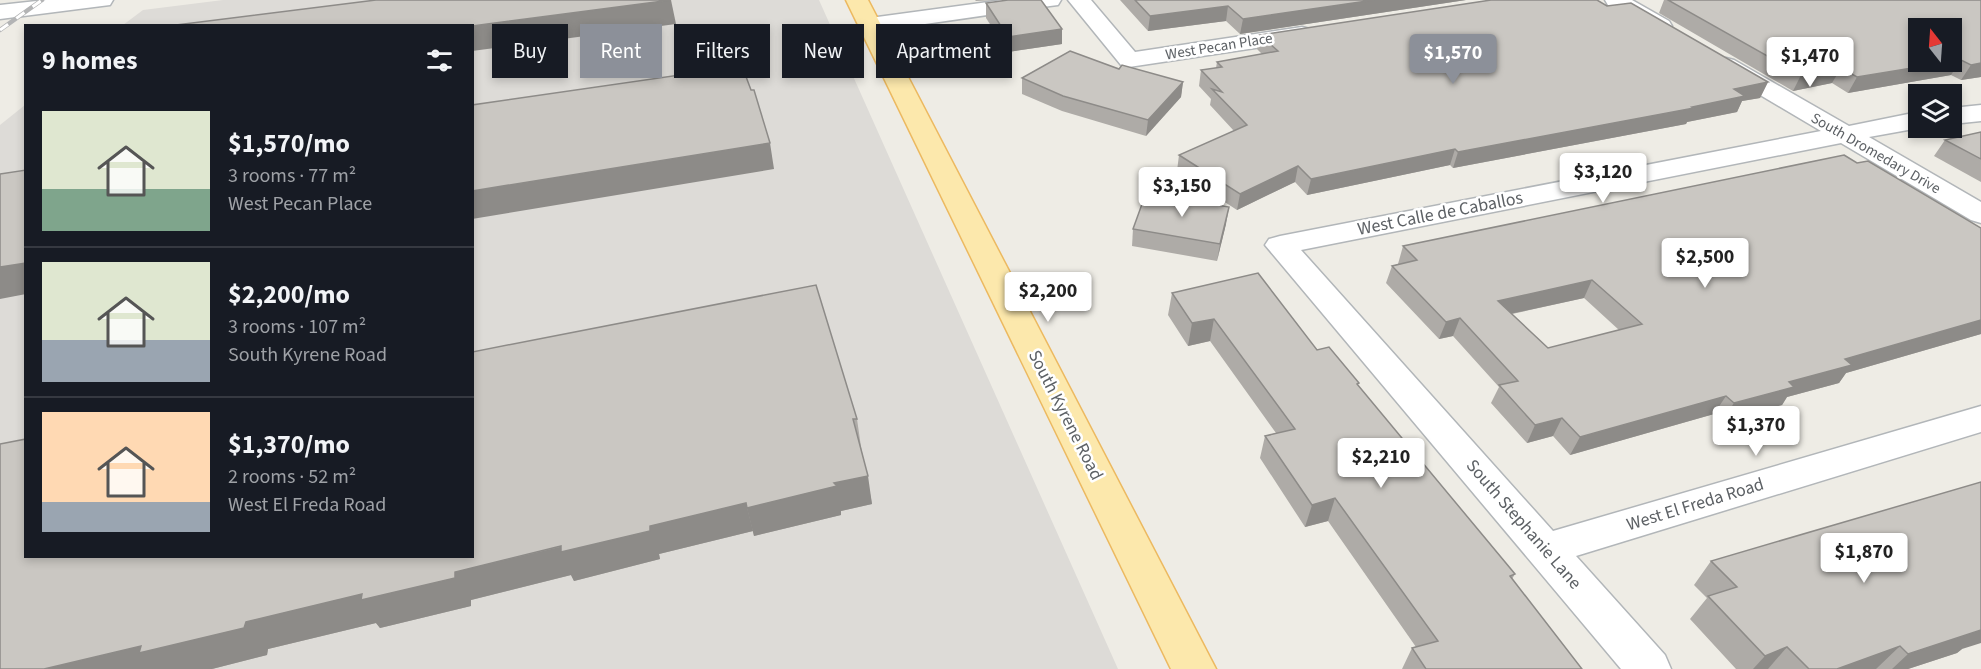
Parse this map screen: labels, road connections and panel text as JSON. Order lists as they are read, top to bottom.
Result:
{
  "streets": {
    "main road": ["South Kyrene Road"],
    "street": [
      "West Pecan Place",
      "South Dromedary Drive",
      "West Calle de Caballos",
      "West El Freda Road",
      "South Stephanie Lane"
    ]
  },
  "crossings": [
    ["South Dromedary Drive", "West Calle de Caballos"],
    ["West Calle de Caballos", "South Stephanie Lane"],
    ["West El Freda Road", "South Stephanie Lane"]
  ],
  "north": "top",
  "page": {
    "chip": [
      "Buy",
      "Rent",
      "Filters",
      "New",
      "Apartment"
    ],
    "heading": "9 homes",
    "price": [
      "$1,570",
      "$1,470",
      "$3,120",
      "$3,150",
      "$2,500",
      "$2,200",
      "$1,370",
      "$2,210",
      "$1,870"
    ],
    "list": [
      {
        "name": "$1,570/mo",
        "note": "3 rooms · 77 m² · West Pecan Place"
      },
      {
        "name": "$2,200/mo",
        "note": "3 rooms · 107 m² · South Kyrene Road"
      },
      {
        "name": "$1,370/mo",
        "note": "2 rooms · 52 m² · West El Freda Road"
      }
    ]
  }
}
